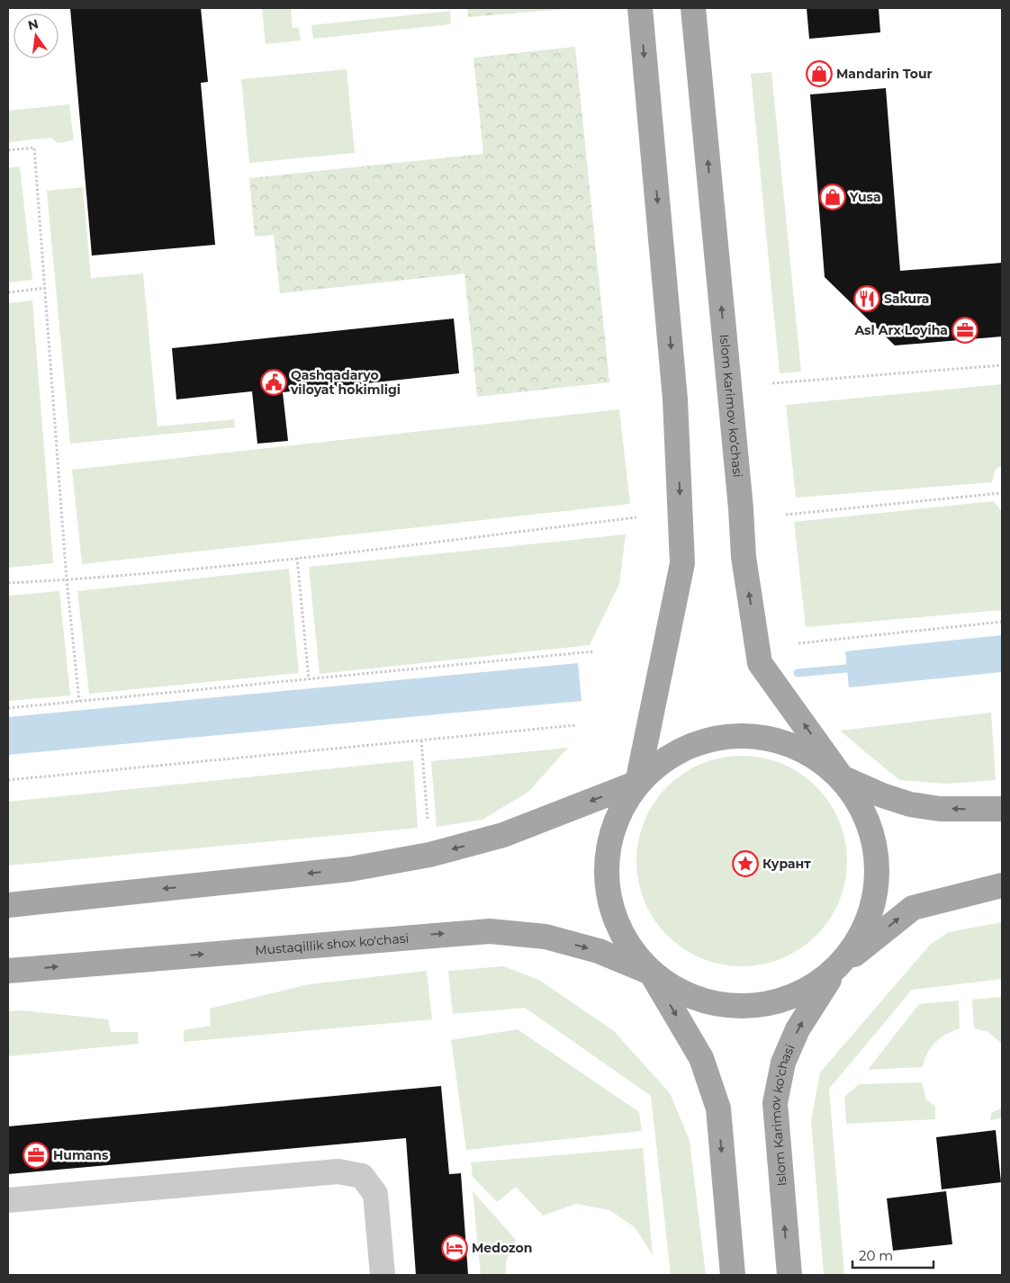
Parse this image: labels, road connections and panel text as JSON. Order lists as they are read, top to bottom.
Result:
{
  "streets": {
    "main road": ["Islom Karimov ko‘chasi", "Mustaqillik shox ko'chasi"]
  },
  "places": {
    "shop": ["Mandarin Tour", "Yusa"],
    "restaurant": ["Sakura"],
    "office": ["Asl Arx Loyiha", "Humans"],
    "public building": ["Qashqadaryo viloyat hokimligi"],
    "place": ["Курант"],
    "hotel": ["Medozon"]
  },
  "scale_bar": "20 m",
  "north": "top"
}
